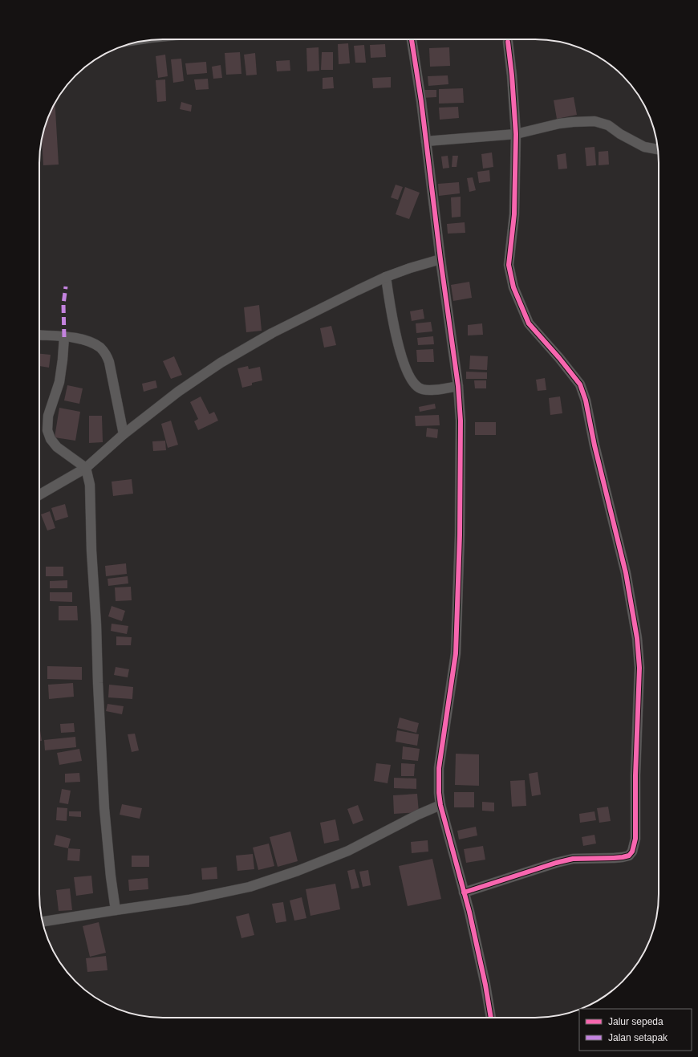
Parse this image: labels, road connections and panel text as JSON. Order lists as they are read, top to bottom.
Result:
{
  "legend": ["Jalur sepeda", "Jalan setapak"]
}
